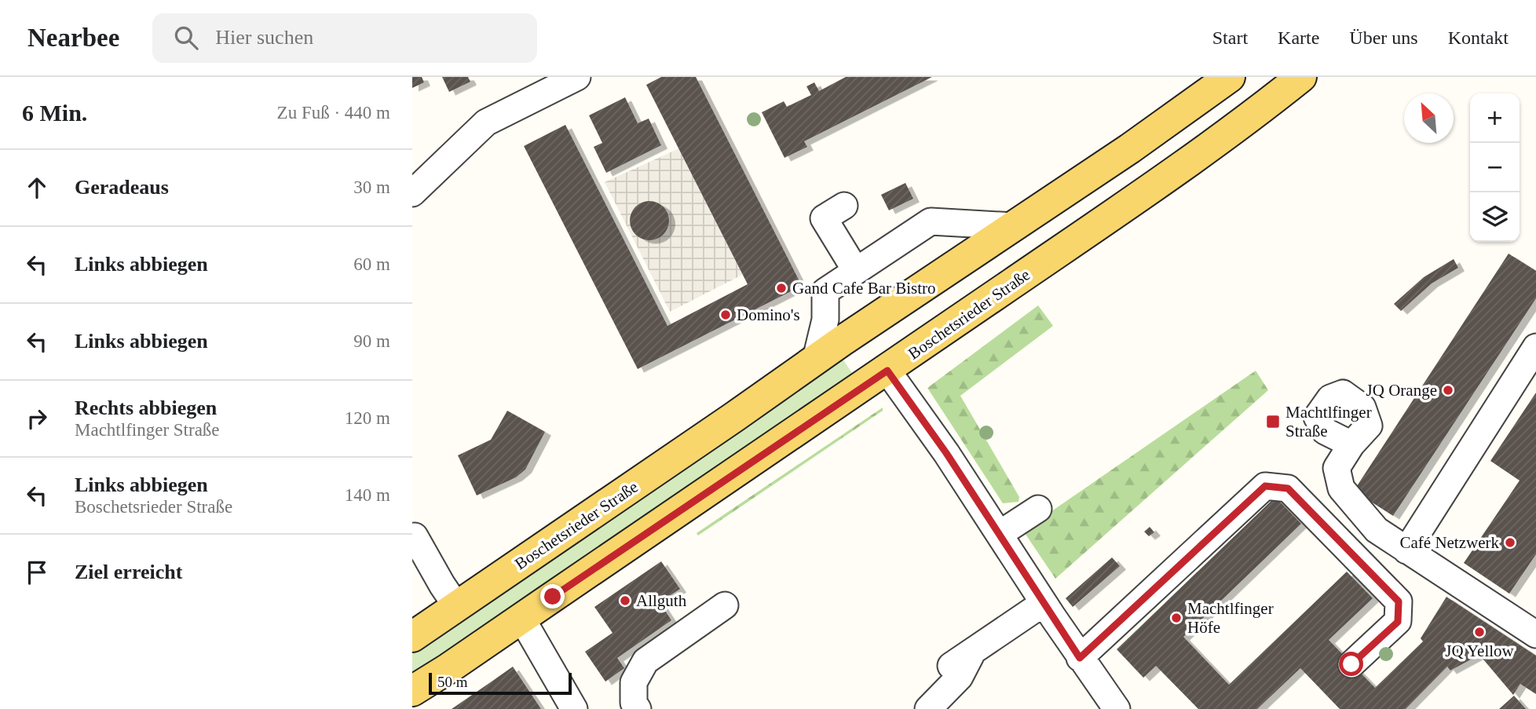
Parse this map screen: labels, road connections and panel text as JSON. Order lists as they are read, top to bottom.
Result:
{
  "streets": {
    "main road": ["Boschetsrieder Straße"]
  },
  "places": {
    "other": [
      "Gand Cafe Bar Bistro",
      "Domino's",
      "JQ Orange",
      "Café Netzwerk",
      "Allguth",
      "Machtlfinger Höfe",
      "JQ Yellow"
    ],
    "transit": ["Machtlfinger Straße"]
  },
  "scale_bar": "50 m",
  "north": "top left",
  "page": {
    "header": "Nearbee",
    "search": "Hier suchen",
    "nav": [
      "Start",
      "Karte",
      "Über uns",
      "Kontakt"
    ],
    "heading": ["6 Min.", "Zu Fuß · 440 m"],
    "map_buttons": ["+", "−"],
    "list": [
      ["Geradeaus", "30 m"],
      ["Links abbiegen", "60 m"],
      ["Links abbiegen", "90 m"],
      ["Rechts abbiegen", "Machtlfinger Straße", "120 m"],
      ["Links abbiegen", "Boschetsrieder Straße", "140 m"],
      "Ziel erreicht"
    ],
    "scale": "50 m"
  }
}
